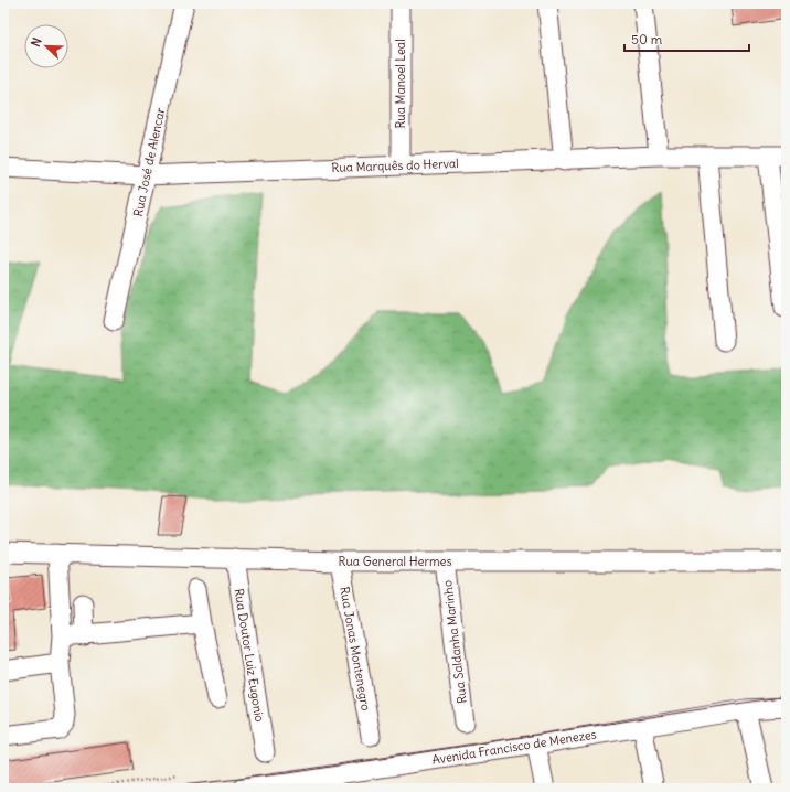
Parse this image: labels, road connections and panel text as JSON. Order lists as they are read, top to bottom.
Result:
{
  "streets": {
    "street": [
      "Rua Manoel Leal",
      "Rua José de Alencar",
      "Rua Marquês do Herval",
      "Rua General Hermes",
      "Rua Saldanha Marinho",
      "Rua Jonas Montenegro",
      "Rua Doutor Luiz Eugonio",
      "Avenida Francisco de Menezes"
    ]
  },
  "crossings": [
    ["Rua Manoel Leal", "Rua Marquês do Herval"],
    ["Rua José de Alencar", "Rua Marquês do Herval"],
    ["Rua General Hermes", "Rua Saldanha Marinho"],
    ["Rua General Hermes", "Rua Jonas Montenegro"],
    ["Rua General Hermes", "Rua Doutor Luiz Eugonio"]
  ],
  "scale_bar": "50 m",
  "north": "top left"
}
